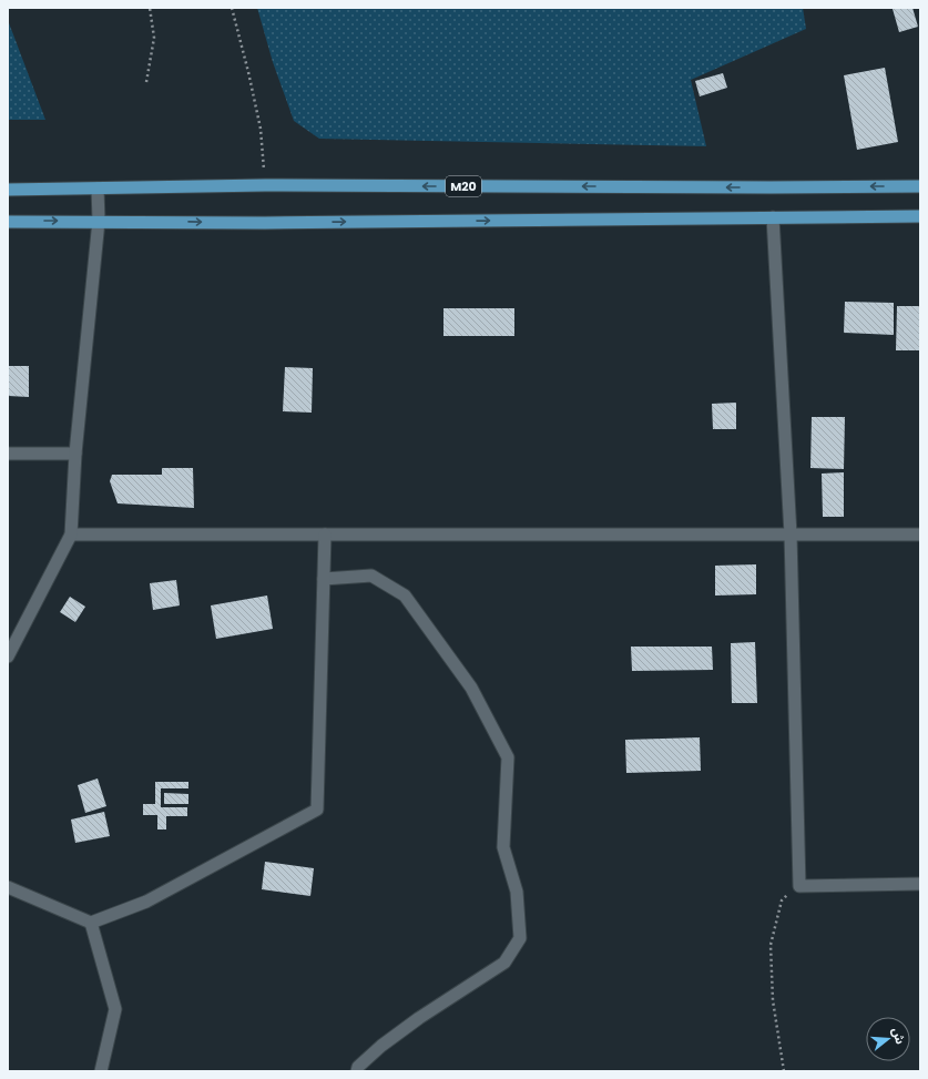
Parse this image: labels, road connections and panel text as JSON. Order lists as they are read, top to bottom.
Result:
{
  "streets": {
    "main road": ["M20"]
  },
  "north": "right"
}
